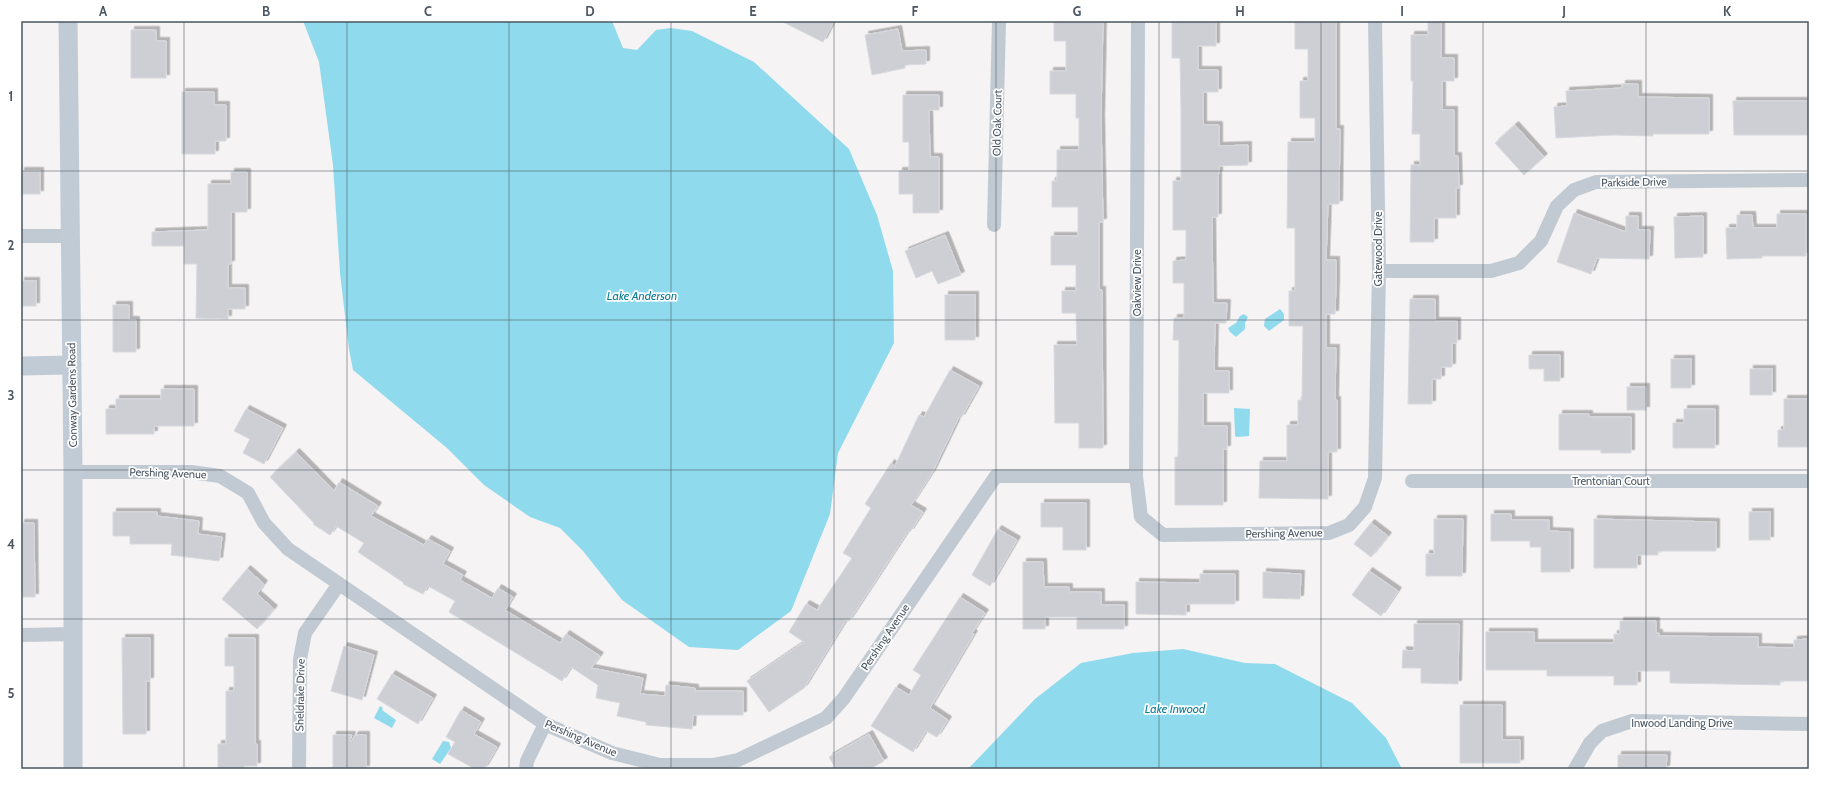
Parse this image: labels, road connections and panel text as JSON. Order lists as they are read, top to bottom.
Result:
{
  "streets": {
    "street": [
      "Old Oak Court",
      "Parkside Drive",
      "Gatewood Drive",
      "Oakview Drive",
      "Conway Gardens Road",
      "Pershing Avenue",
      "Trentonian Court",
      "Sheldrake Drive",
      "Inwood Landing Drive"
    ]
  },
  "crossings": [
    ["Parkside Drive", "Gatewood Drive"],
    ["Gatewood Drive", "Pershing Avenue"],
    ["Oakview Drive", "Pershing Avenue"],
    ["Conway Gardens Road", "Pershing Avenue"],
    ["Pershing Avenue", "Sheldrake Drive"]
  ],
  "water": ["Lake Anderson", "Lake Inwood"],
  "grid": {
    "columns": [
      "A",
      "B",
      "C",
      "D",
      "E",
      "F",
      "G",
      "H",
      "I",
      "J",
      "K"
    ],
    "rows": [
      "1",
      "2",
      "3",
      "4",
      "5"
    ]
  }
}
